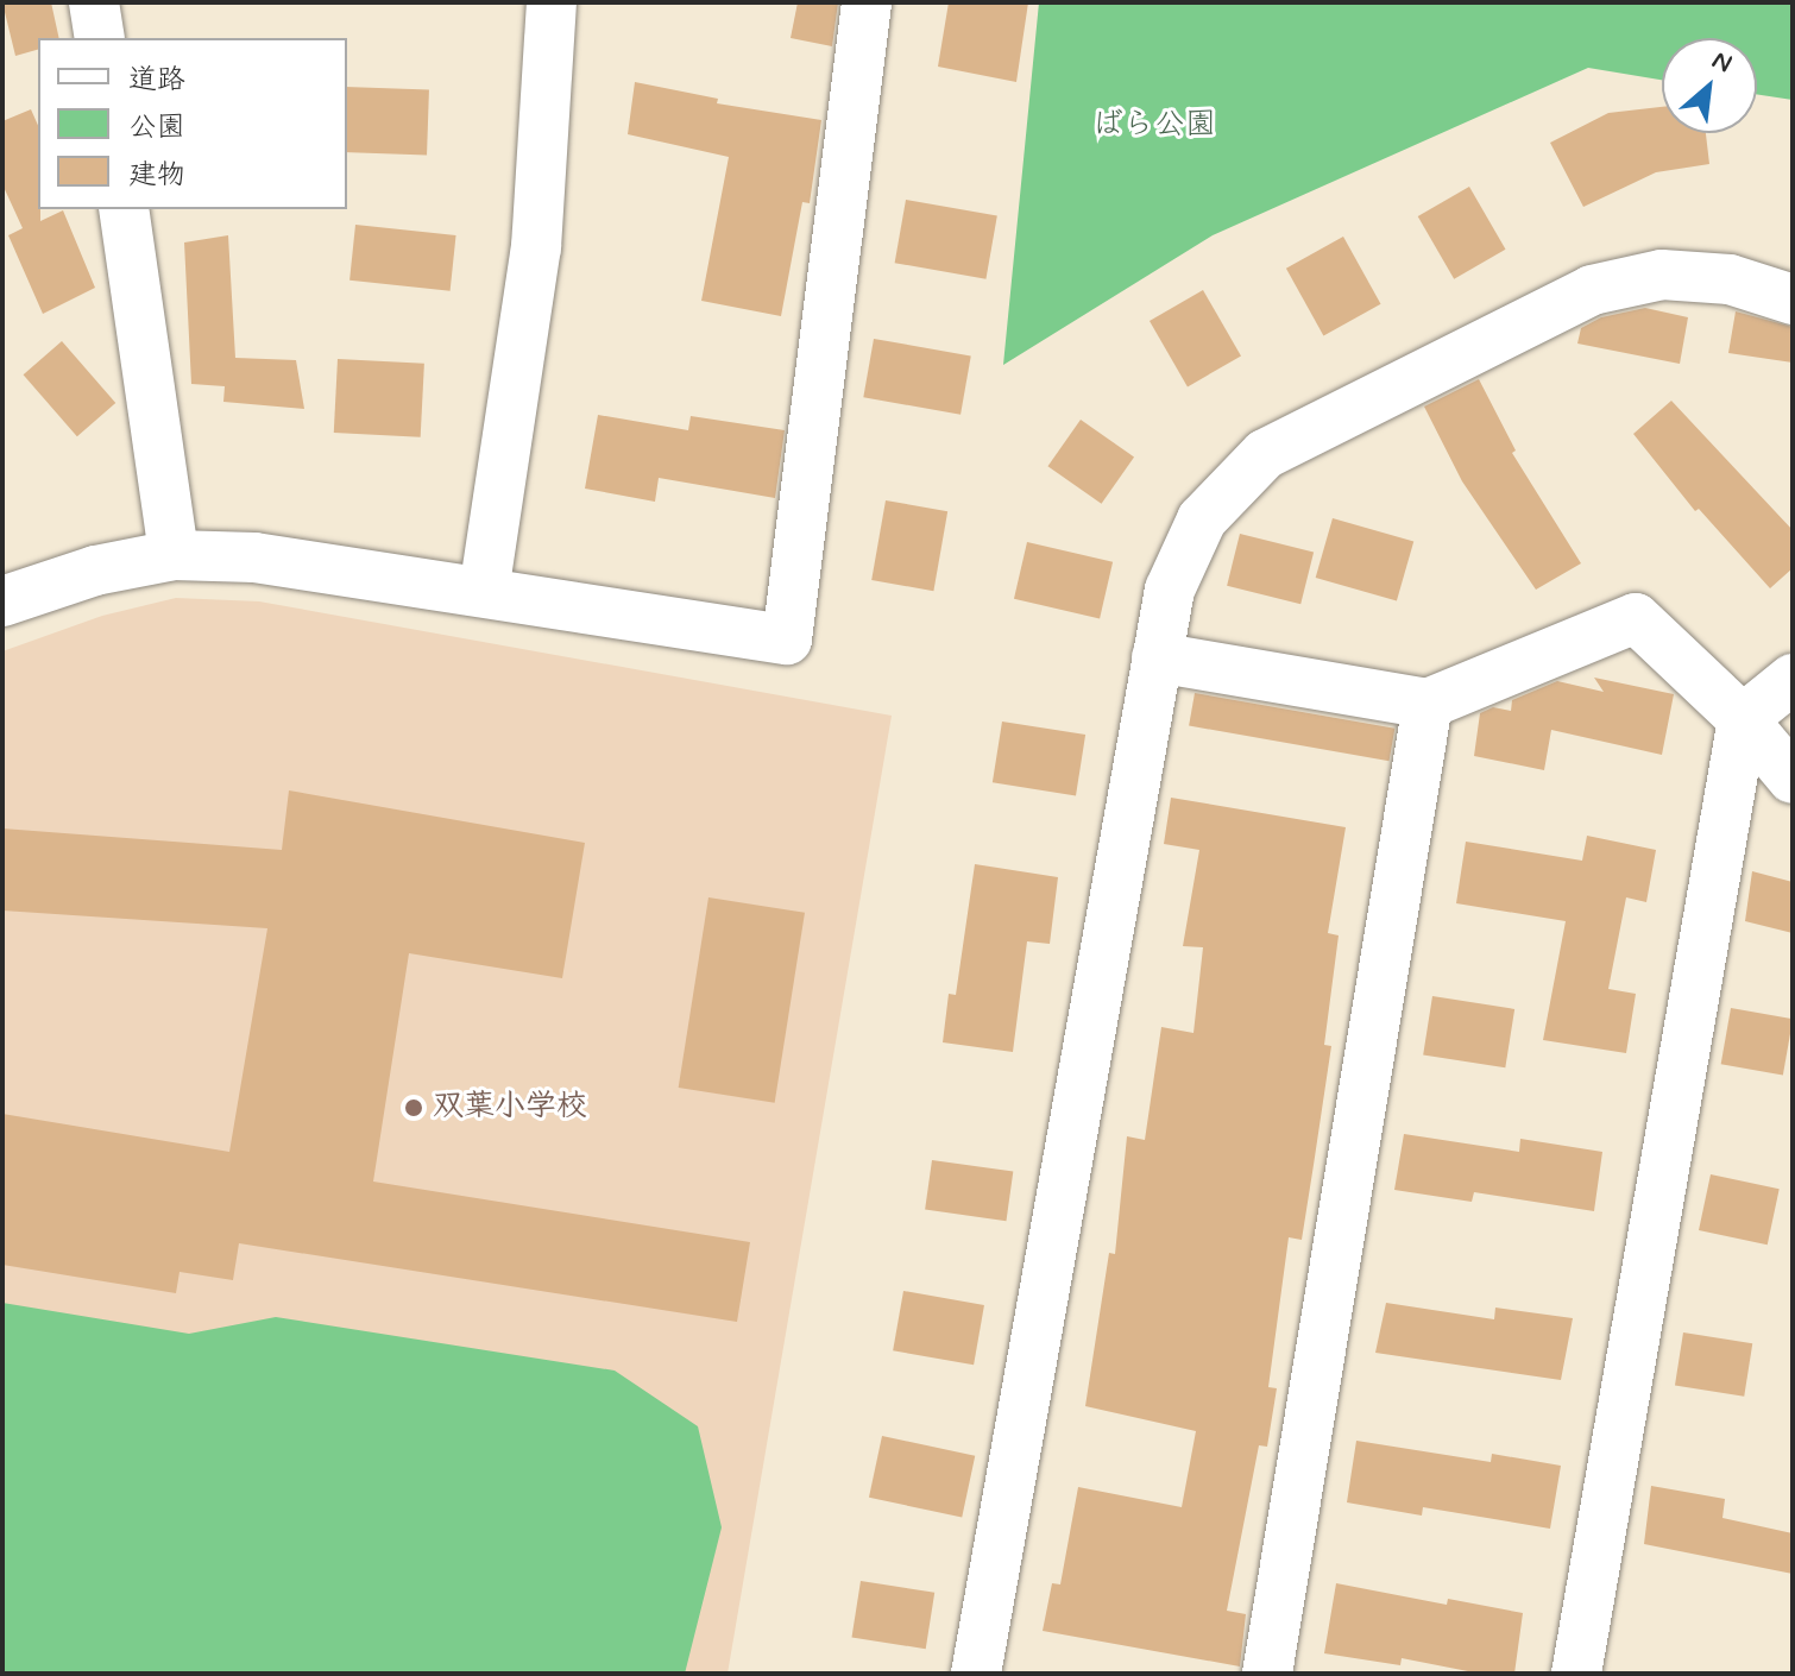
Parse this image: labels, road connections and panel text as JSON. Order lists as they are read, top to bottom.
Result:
{
  "parks": ["ばら公園"],
  "places": ["双葉小学校"],
  "legend": ["道路", "公園", "建物"],
  "north": "top right"
}
